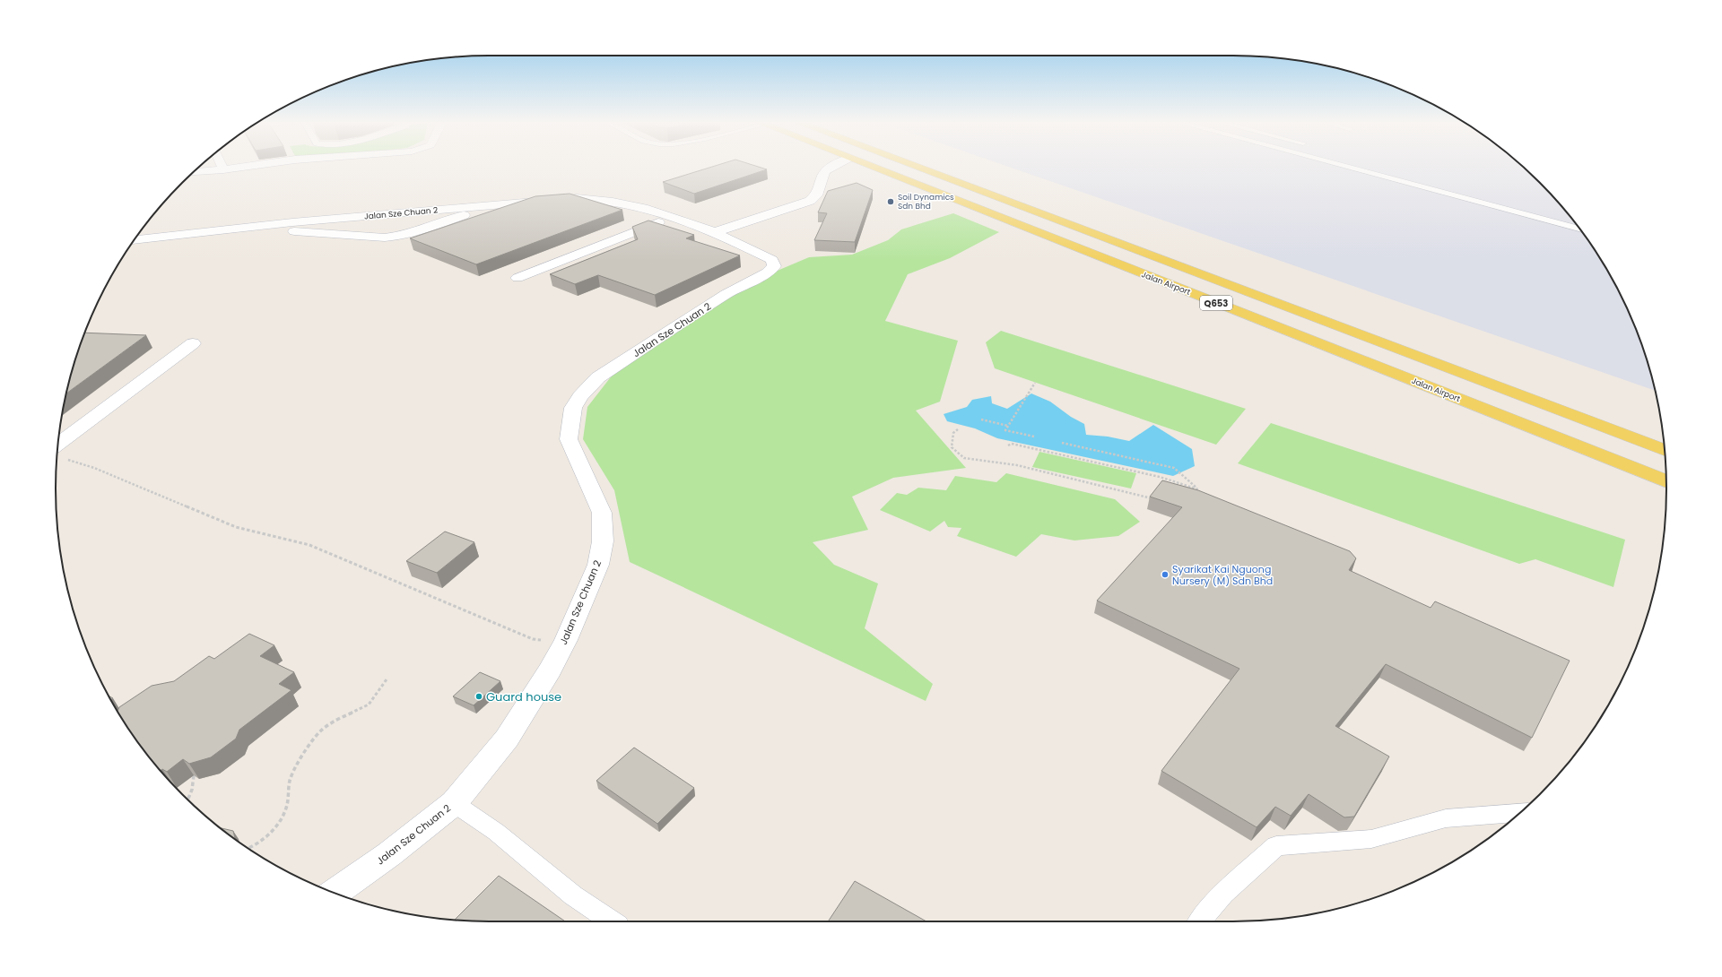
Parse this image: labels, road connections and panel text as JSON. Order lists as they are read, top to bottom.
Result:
{
  "streets": {
    "main road": ["Jalan Airport", "Q653"],
    "street": ["Jalan Sze Chuan 2"]
  },
  "places": ["Soil Dynamics Sdn Bhd", "Syarikat Kai Nguong Nursery (M) Sdn Bhd", "Guard house"]
}
